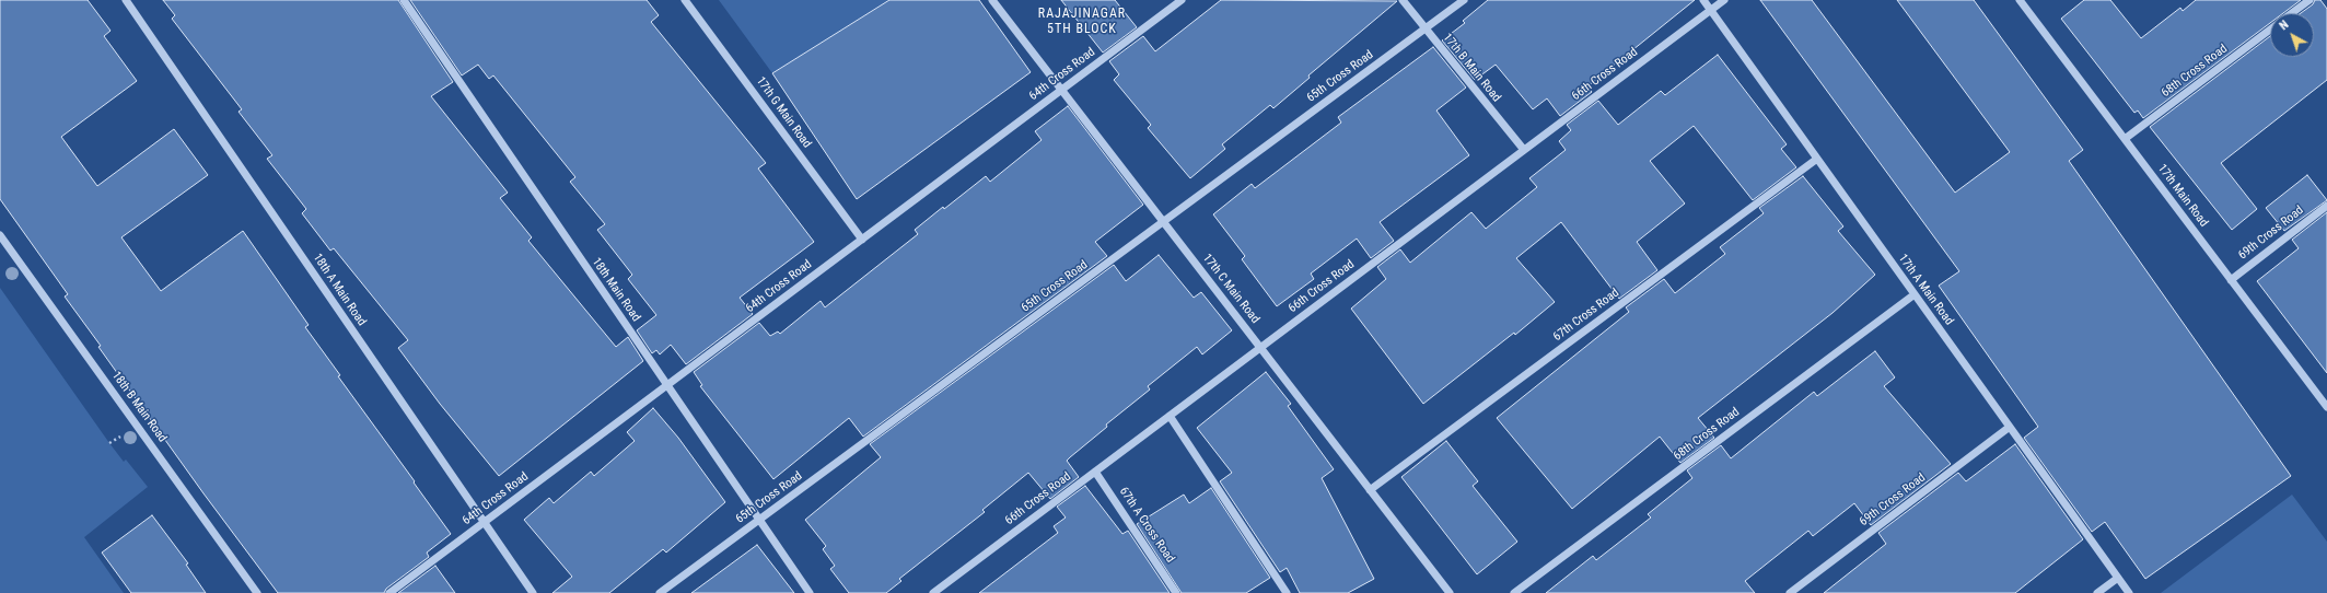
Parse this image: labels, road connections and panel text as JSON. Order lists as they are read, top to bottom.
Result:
{
  "streets": {
    "street": [
      "17th B Main Road",
      "68th Cross Road",
      "64th Cross Road",
      "66th Cross Road",
      "65th Cross Road",
      "17th G Main Road",
      "17th Main Road",
      "69th Cross Road",
      "17th C Main Road",
      "18th A Main Road",
      "18th Main Road",
      "17th A Main Road",
      "67th Cross Road",
      "18th B Main Road",
      "67th A Cross Road"
    ]
  },
  "crossings": [
    ["17th B Main Road", "66th Cross Road"],
    ["17th B Main Road", "65th Cross Road"],
    ["68th Cross Road", "17th Main Road"],
    ["68th Cross Road", "17th A Main Road"],
    ["64th Cross Road", "17th G Main Road"],
    ["64th Cross Road", "17th C Main Road"],
    ["64th Cross Road", "18th A Main Road"],
    ["64th Cross Road", "18th Main Road"],
    ["66th Cross Road", "17th C Main Road"],
    ["66th Cross Road", "17th A Main Road"],
    ["66th Cross Road", "67th A Cross Road"],
    ["65th Cross Road", "17th C Main Road"],
    ["65th Cross Road", "18th Main Road"],
    ["17th Main Road", "69th Cross Road"],
    ["69th Cross Road", "17th A Main Road"],
    ["17th C Main Road", "67th Cross Road"],
    ["17th A Main Road", "67th Cross Road"]
  ],
  "districts": ["RAJAJINAGAR 5TH BLOCK"],
  "north": "top left"
}
